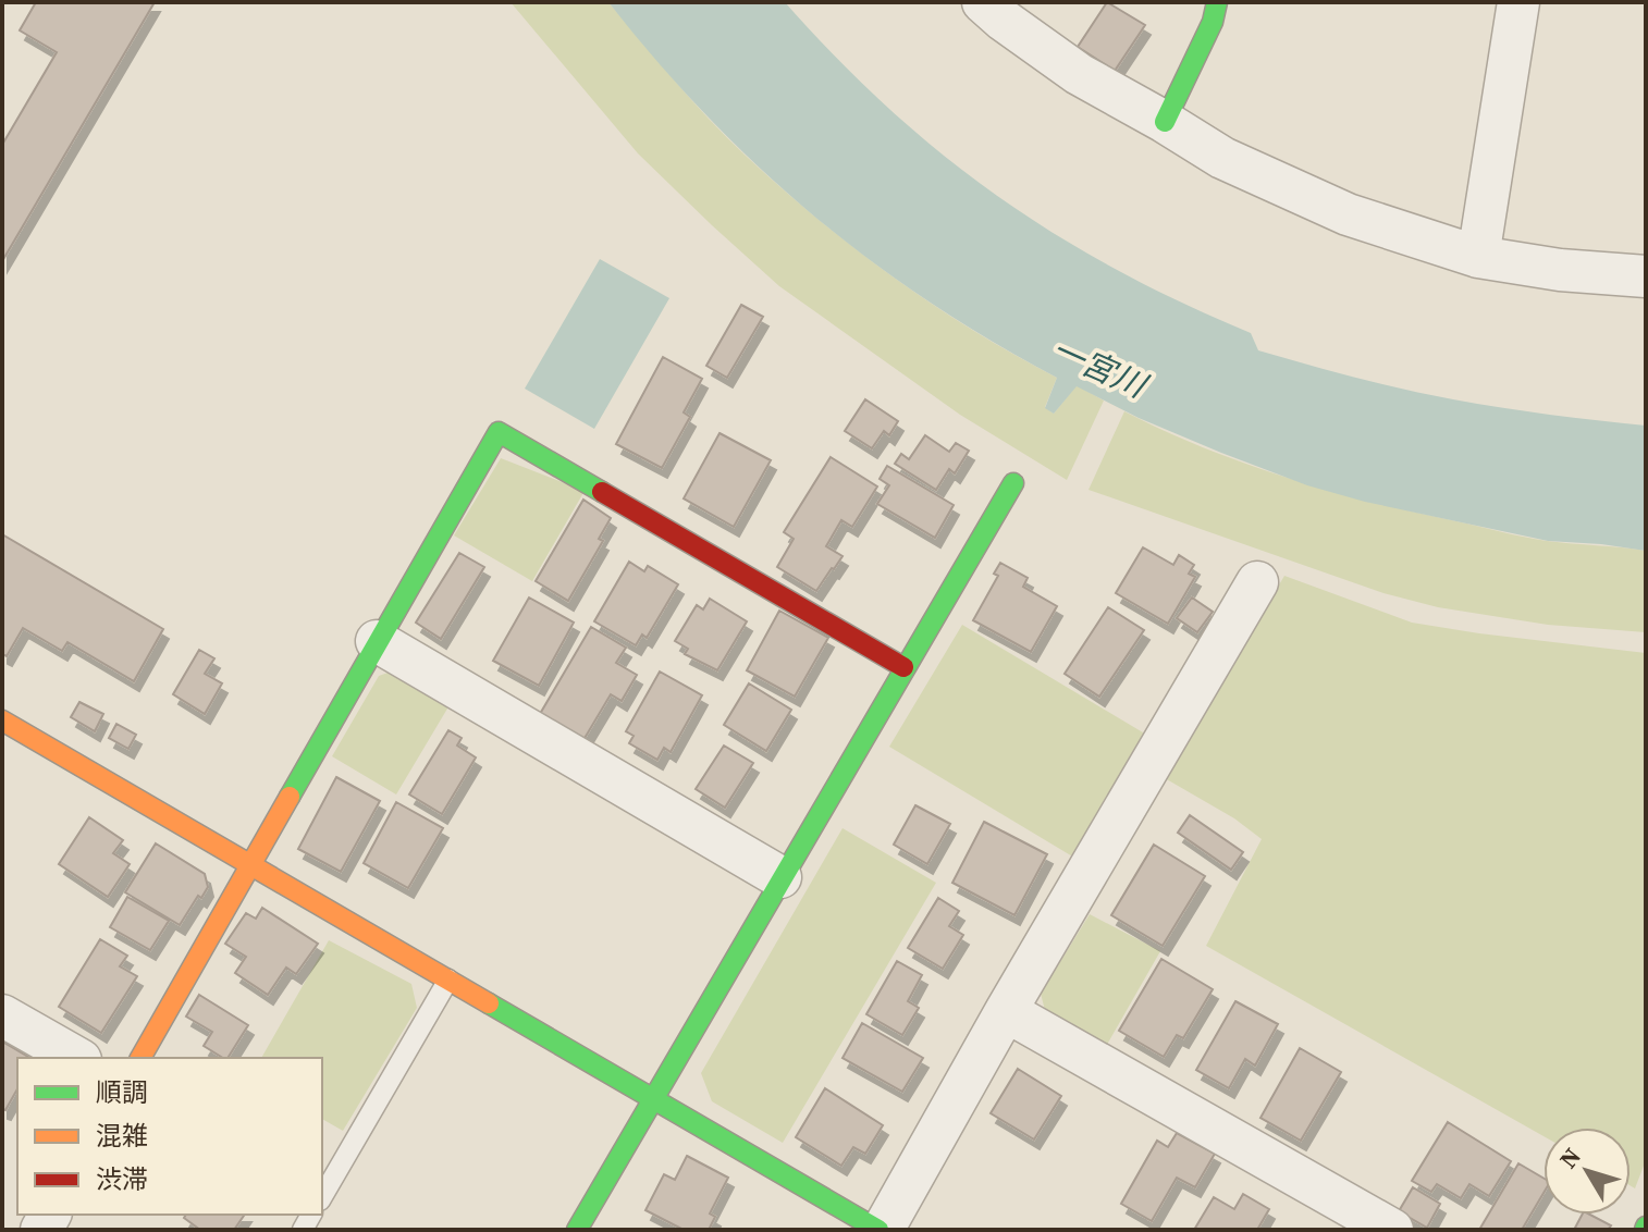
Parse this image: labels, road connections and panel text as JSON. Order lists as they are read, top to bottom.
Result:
{
  "water": ["一宮川"],
  "legend": ["順調", "混雑", "渋滞"],
  "north": "top left"
}
